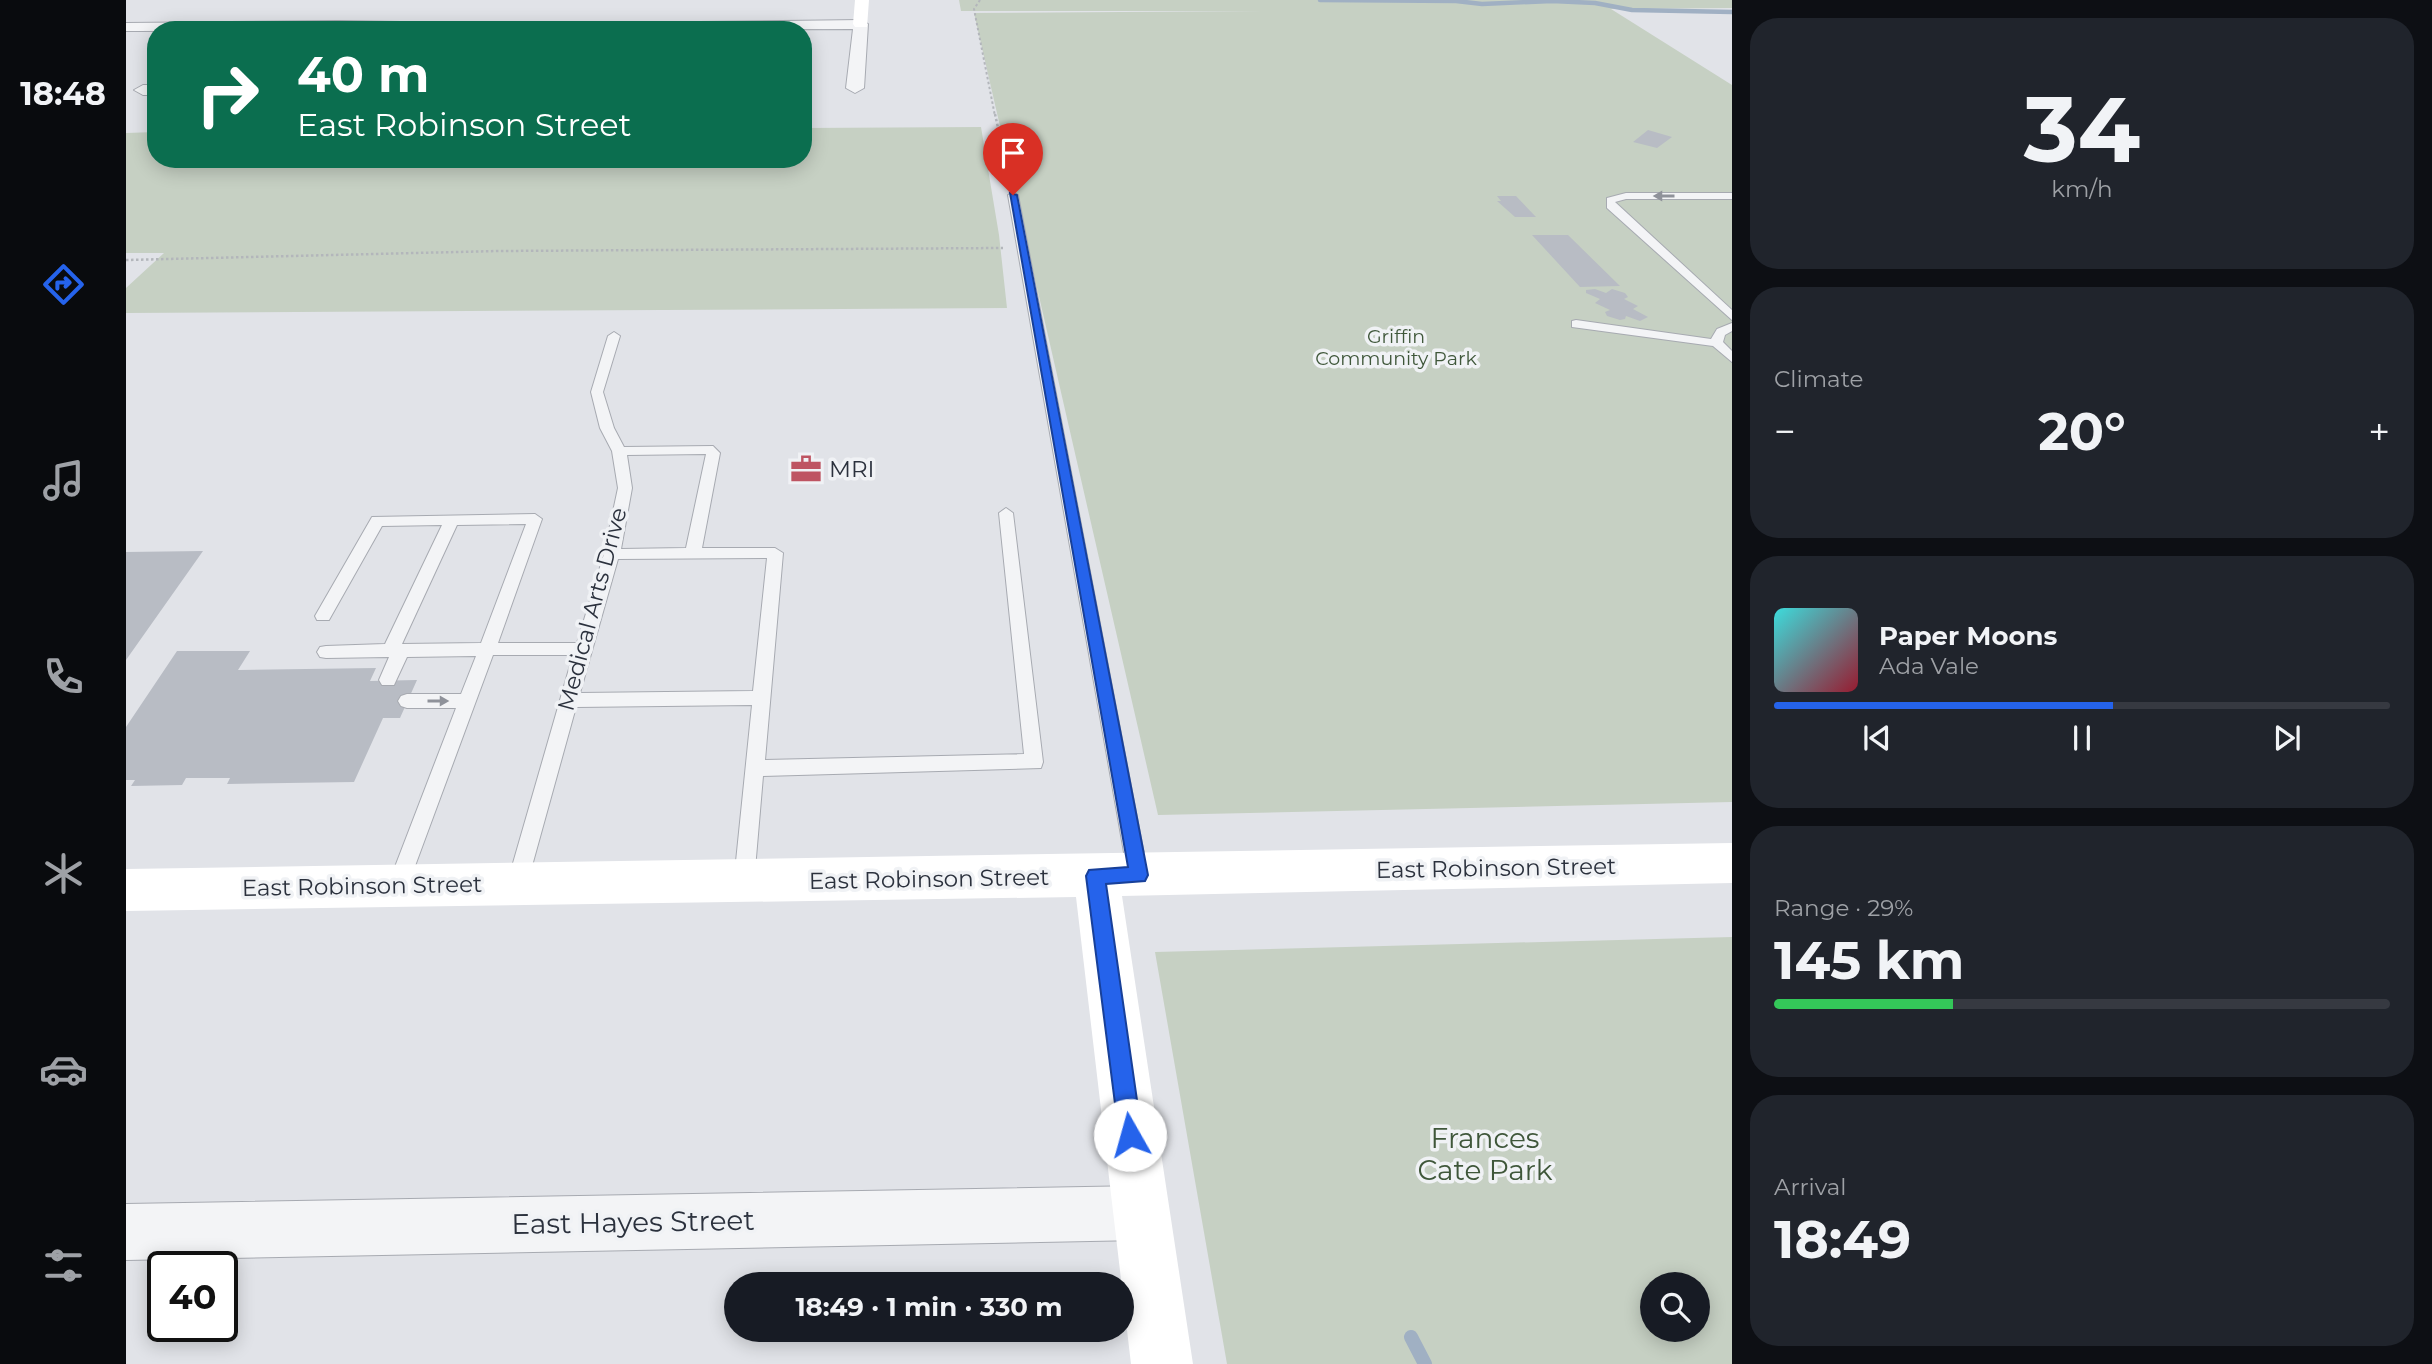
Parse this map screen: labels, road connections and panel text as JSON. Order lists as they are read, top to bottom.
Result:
{
  "streets": {
    "main road": ["East Robinson Street"],
    "street": ["East Hayes Street"],
    "lane": ["Medical Arts Drive"]
  },
  "crossings": [
    ["Medical Arts Drive", "East Robinson Street"]
  ],
  "parks": ["Griffin Community Park", "Frances Cate Park"],
  "places": {
    "office": ["MRI"]
  },
  "page": {
    "tabs": "18:48",
    "tile": [
      ["34", "km/h"],
      "Climate",
      ["Range · 29%", "145 km"],
      ["Arrival", "18:49"]
    ],
    "turn": ["40 m", "East Robinson Street"],
    "heat": ["−", "20°", "+"],
    "song": ["Paper Moons", "Ada Vale"],
    "limit": "40",
    "trip": "18:49 · 1 min · 330 m"
  }
}
